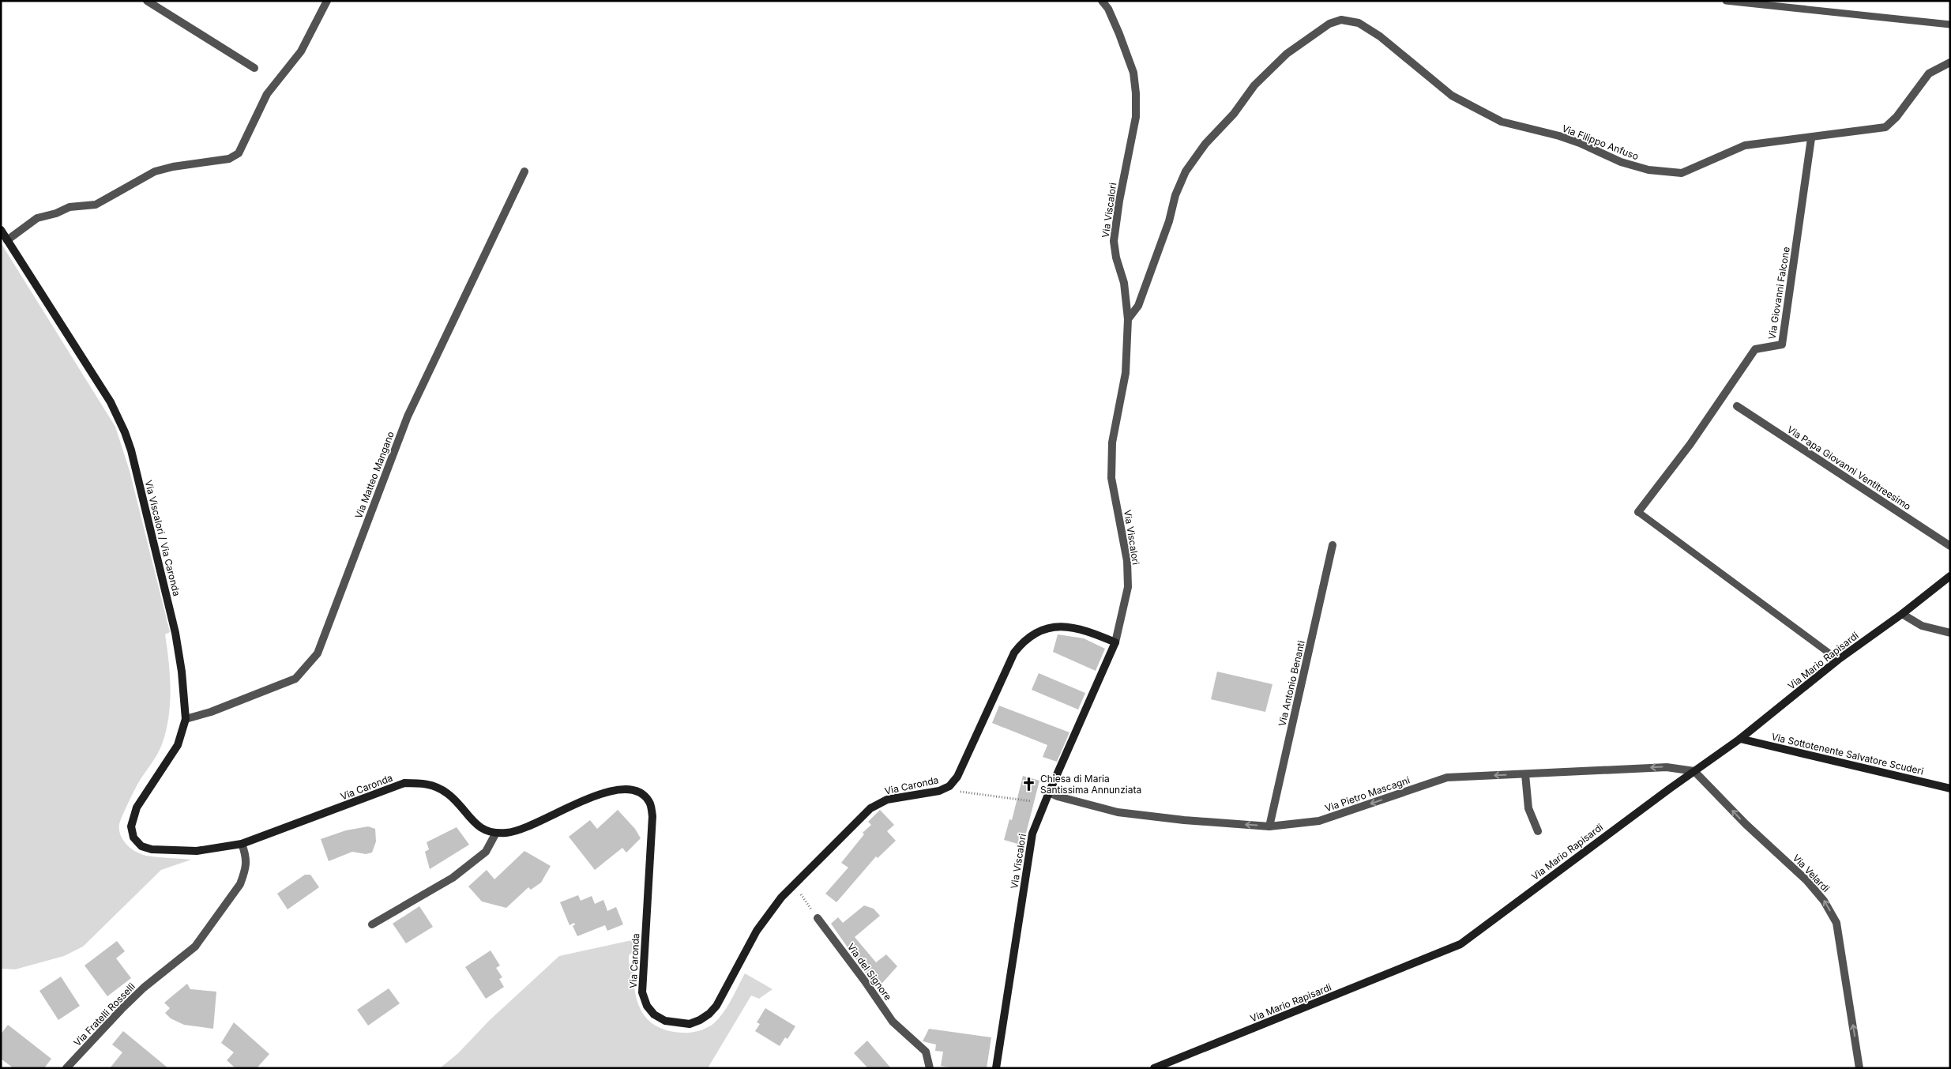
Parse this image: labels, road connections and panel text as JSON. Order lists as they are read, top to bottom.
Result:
{
  "streets": {
    "street": [
      "Via Filippo Anfuso",
      "Via Viscalori",
      "Via Giovanni Falcone",
      "Via Papa Giovanni Ventitreesimo",
      "Via Matteo Mangano",
      "Via Viscalori / Via Caronda",
      "Via Mario Rapisardi",
      "Via Antonio Benanti",
      "Via Sottotenente Salvatore Scuderi",
      "Via Caronda",
      "Via Pietro Mascagni",
      "Via Velardi",
      "Via del Signore",
      "Via Fratelli Rosselli"
    ]
  },
  "crossings": [
    ["Via Filippo Anfuso", "Via Viscalori"],
    ["Via Filippo Anfuso", "Via Giovanni Falcone"],
    ["Via Viscalori", "Via Caronda"],
    ["Via Viscalori", "Via Pietro Mascagni"],
    ["Via Matteo Mangano", "Via Viscalori / Via Caronda"],
    ["Via Viscalori / Via Caronda", "Via Caronda"],
    ["Via Mario Rapisardi", "Via Sottotenente Salvatore Scuderi"],
    ["Via Mario Rapisardi", "Via Pietro Mascagni"],
    ["Via Mario Rapisardi", "Via Velardi"],
    ["Via Antonio Benanti", "Via Pietro Mascagni"],
    ["Via Caronda", "Via Fratelli Rosselli"],
    ["Via Pietro Mascagni", "Via Velardi"]
  ],
  "one_way": ["Via Pietro Mascagni", "Via Velardi"],
  "places": {
    "church": ["Chiesa di Maria Santissima Annunziata"]
  }
}
